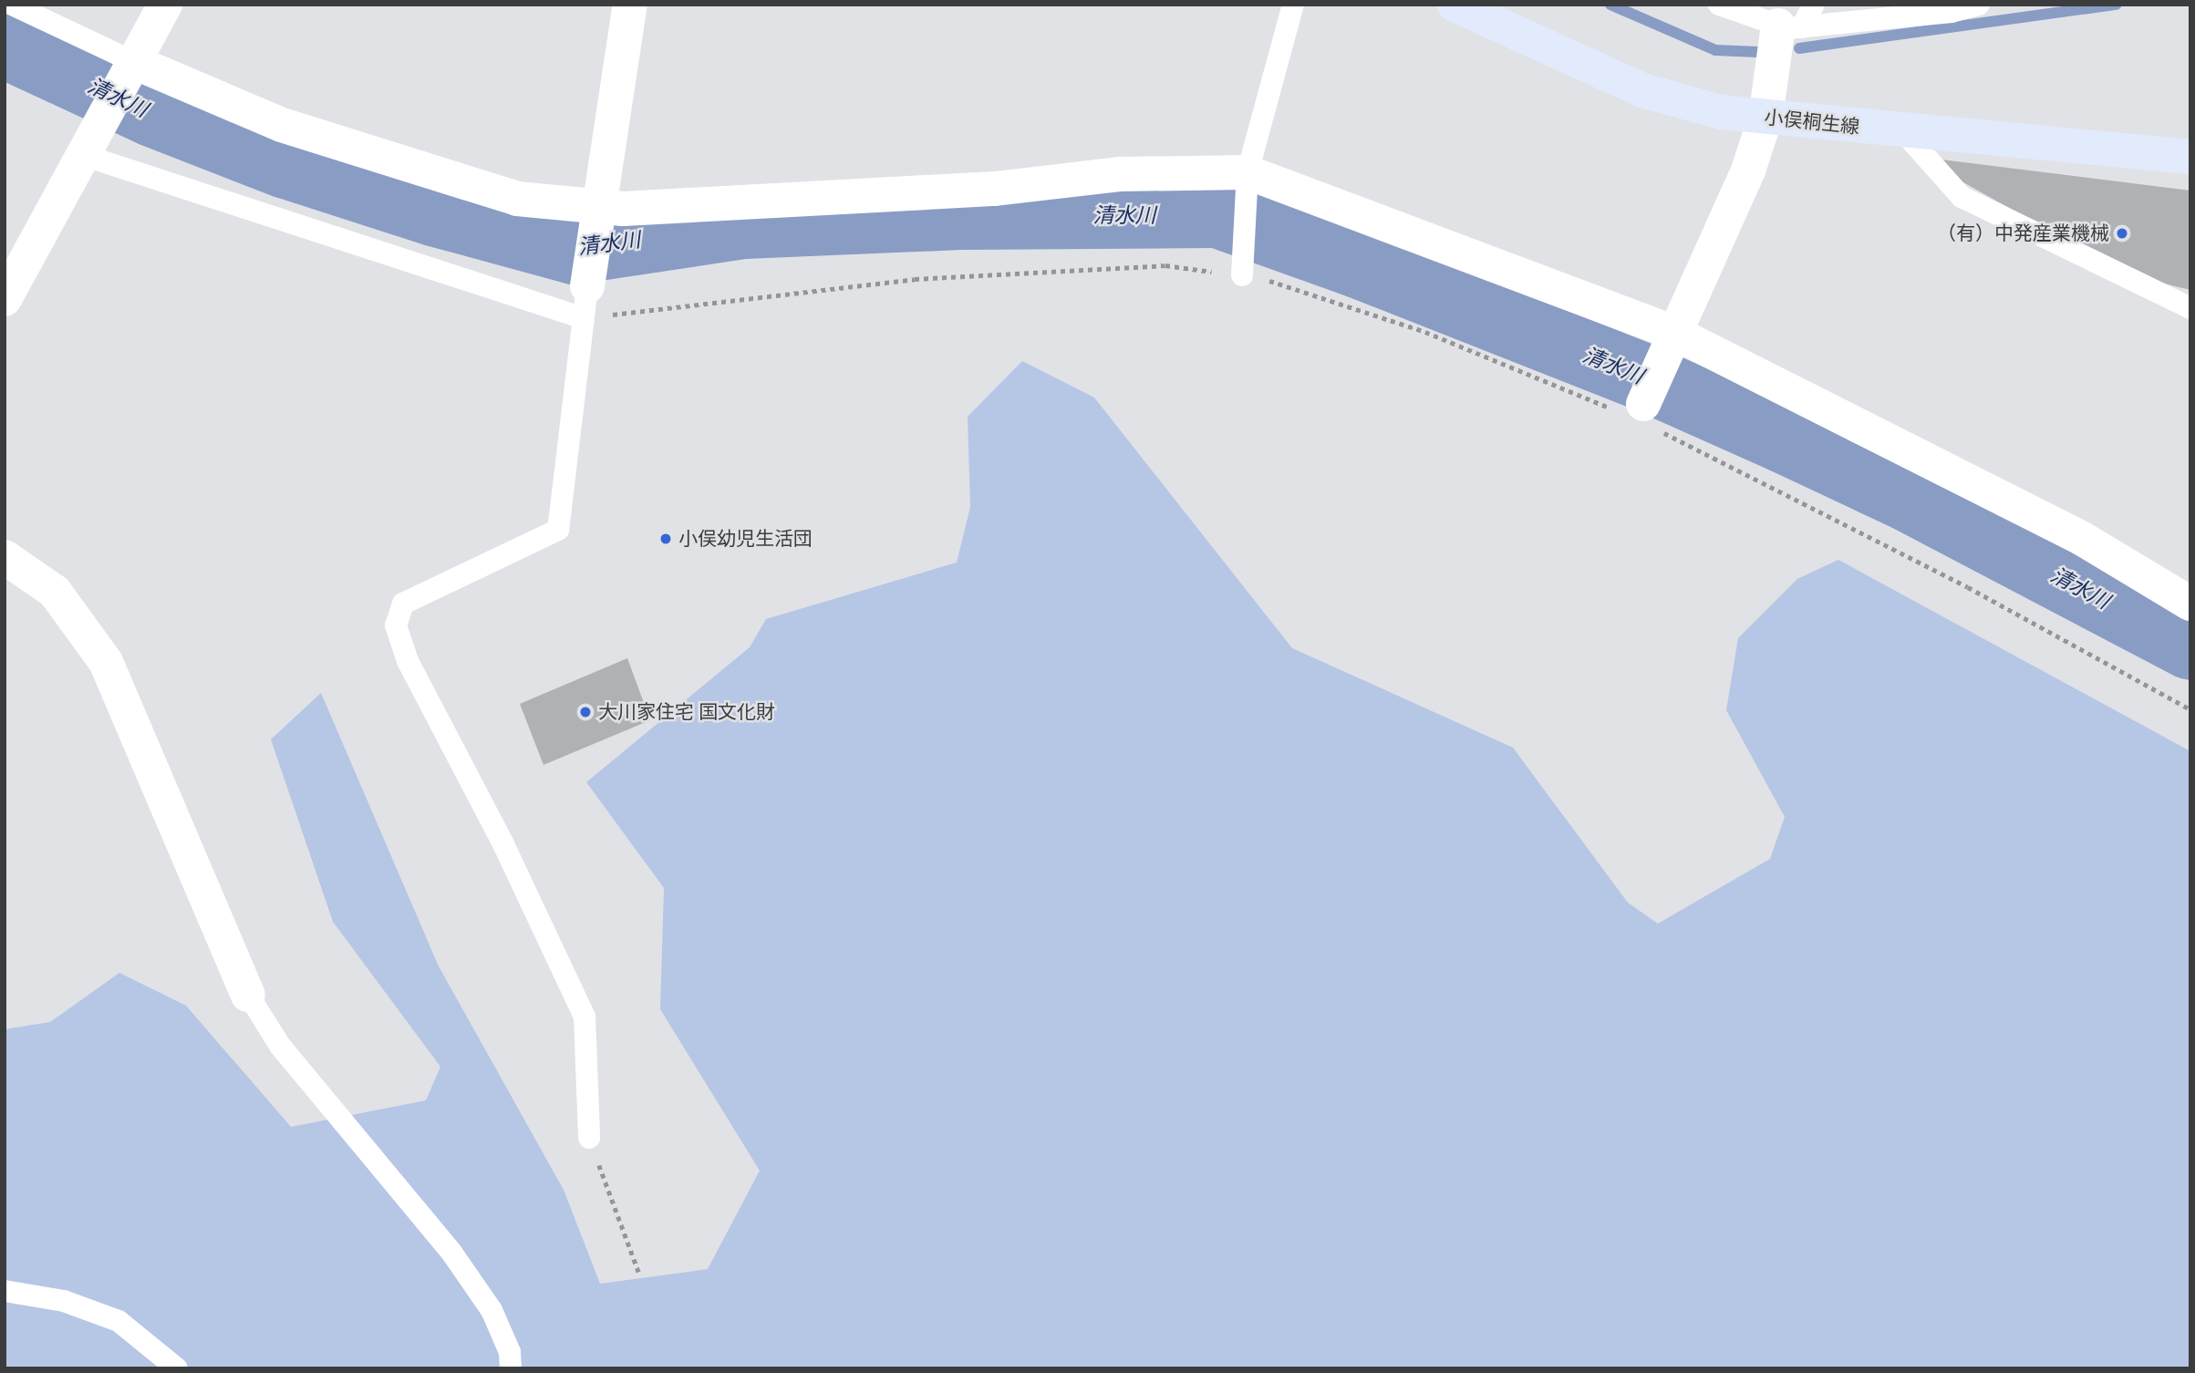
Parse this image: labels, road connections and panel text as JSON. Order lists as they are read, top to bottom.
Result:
{
  "streets": {
    "main road": ["小俣桐生線"]
  },
  "water": ["清水川"],
  "places": ["（有）中発産業機械", "小俣幼児生活団", "大川家住宅 国文化財"]
}
